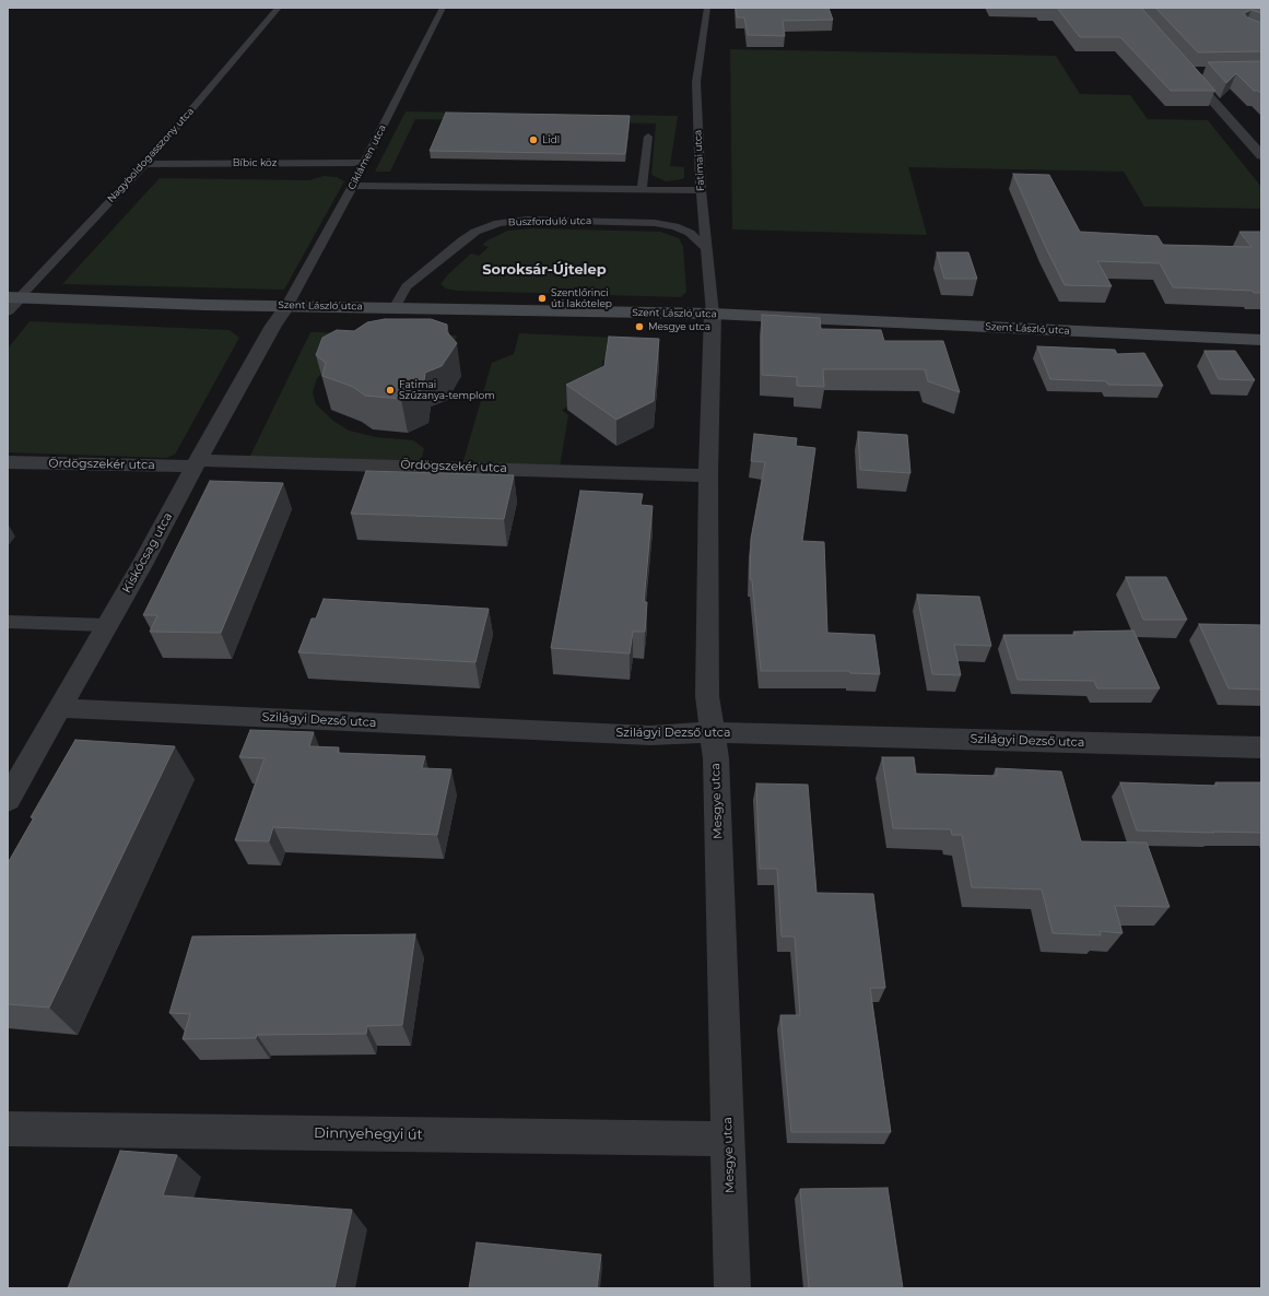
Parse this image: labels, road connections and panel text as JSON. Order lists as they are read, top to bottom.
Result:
{
  "streets": {
    "street": [
      "Szent László utca",
      "Ördögszekér utca",
      "Kiskócsag utca",
      "Szilágyi Dezső utca",
      "Mesgye utca",
      "Dinnyehegyi út"
    ],
    "lane": [
      "Nagyboldogasszony utca",
      "Ciklámen utca",
      "Fatimai utca",
      "Bíbic köz",
      "Buszforduló utca"
    ]
  },
  "crossings": [
    ["Nagyboldogasszony utca", "Bíbic köz"],
    ["Nagyboldogasszony utca", "Szent László utca"],
    ["Ciklámen utca", "Bíbic köz"],
    ["Ciklámen utca", "Szent László utca"],
    ["Ciklámen utca", "Kiskócsag utca"],
    ["Fatimai utca", "Buszforduló utca"],
    ["Fatimai utca", "Szent László utca"],
    ["Fatimai utca", "Mesgye utca"],
    ["Buszforduló utca", "Szent László utca"],
    ["Szent László utca", "Kiskócsag utca"],
    ["Szent László utca", "Mesgye utca"],
    ["Ördögszekér utca", "Kiskócsag utca"],
    ["Ördögszekér utca", "Mesgye utca"],
    ["Kiskócsag utca", "Szilágyi Dezső utca"],
    ["Szilágyi Dezső utca", "Mesgye utca"],
    ["Mesgye utca", "Dinnyehegyi út"]
  ],
  "districts": ["Soroksár-Újtelep"],
  "places": [
    "Lidl",
    "Szentlőrinci úti lakótelep",
    "Mesgye utca",
    "Fatimai Szűzanya-templom"
  ]
}
